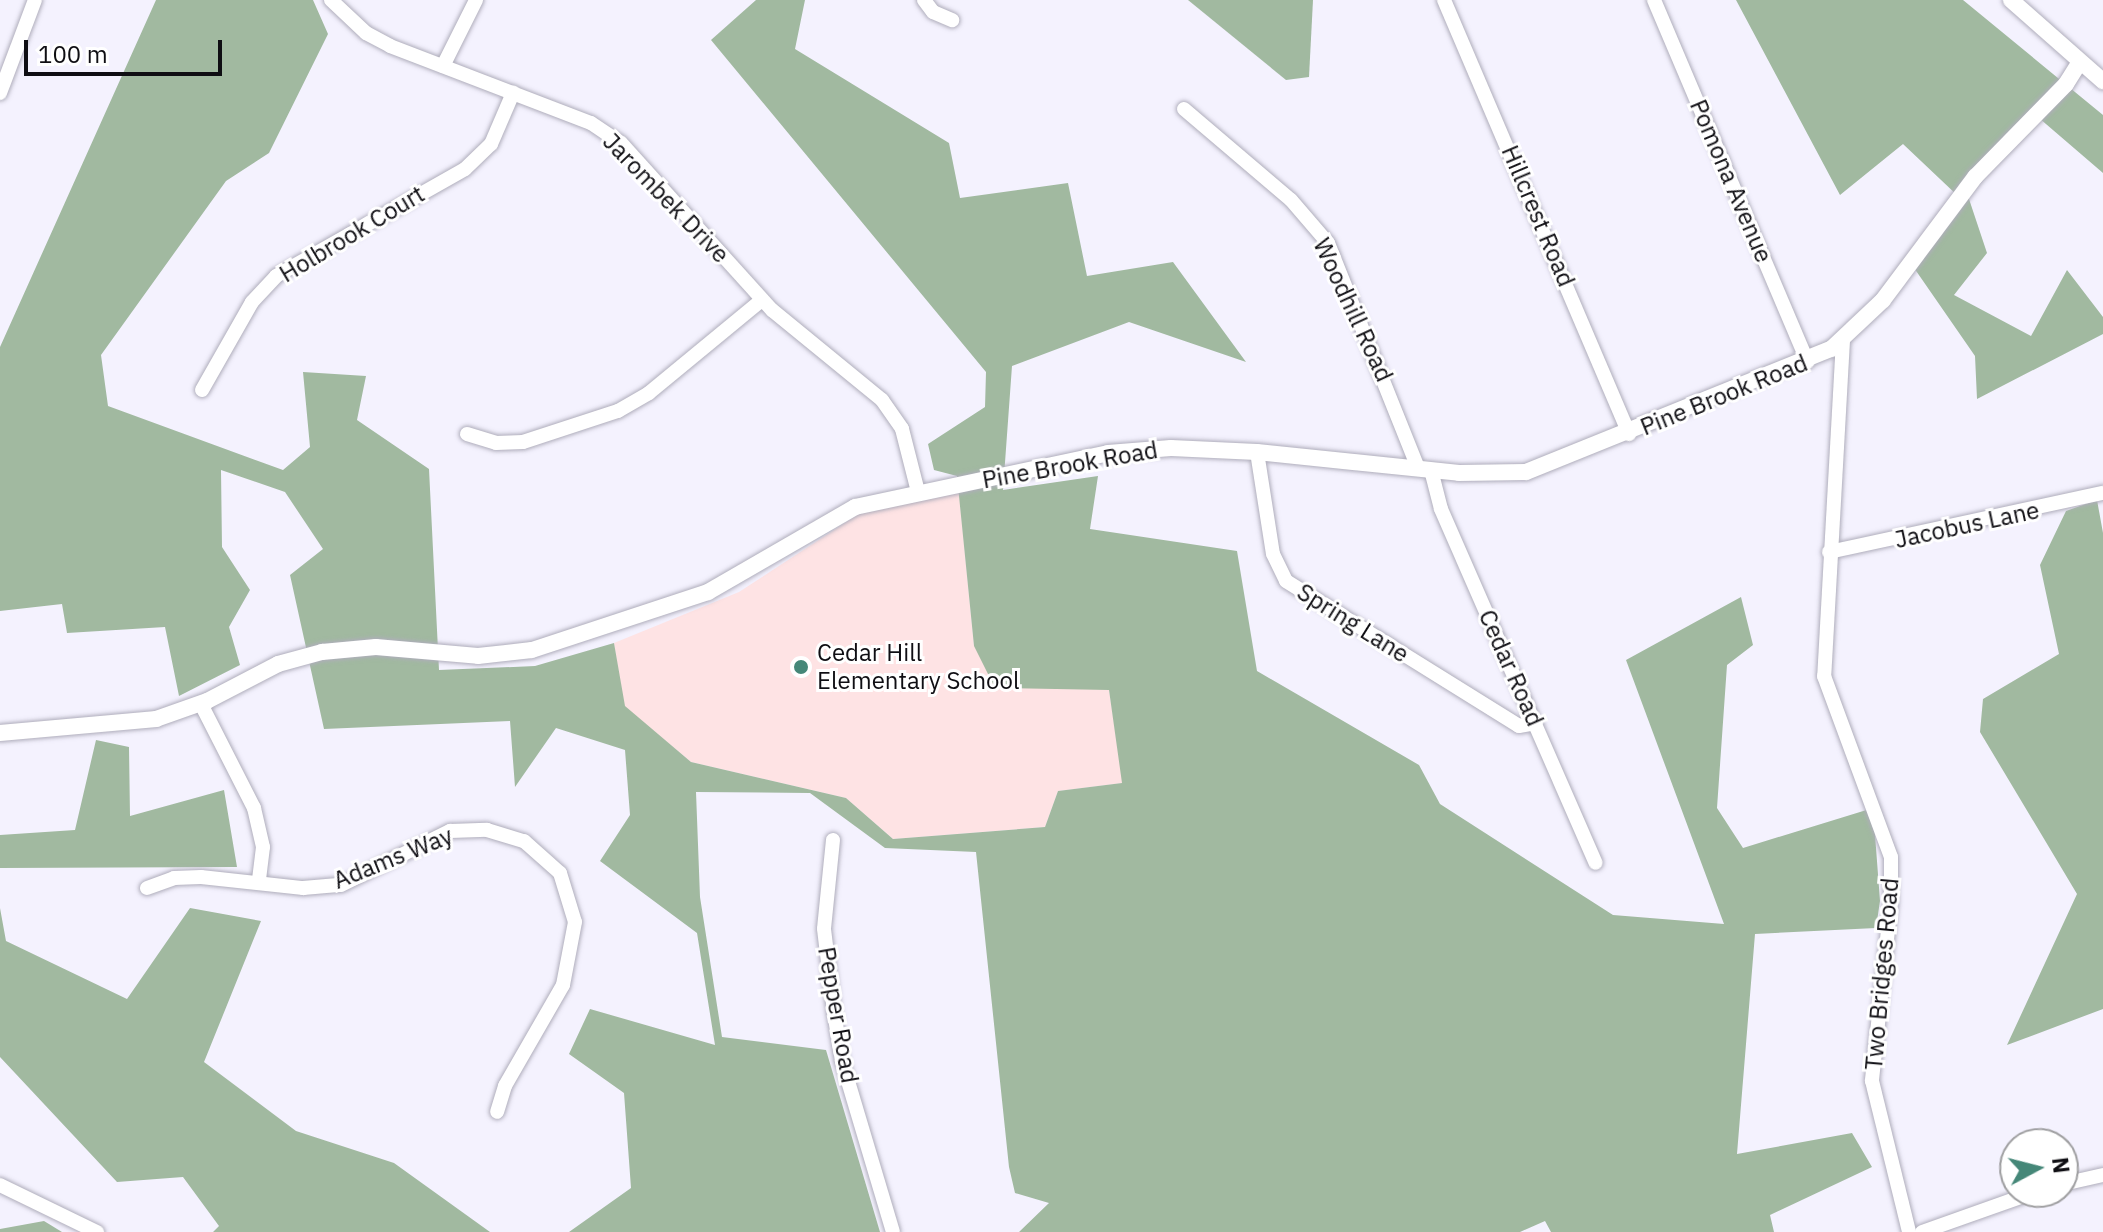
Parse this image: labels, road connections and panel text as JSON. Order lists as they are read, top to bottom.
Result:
{
  "streets": {
    "street": [
      "Pomona Avenue",
      "Jarombek Drive",
      "Hillcrest Road",
      "Holbrook Court",
      "Woodhill Road",
      "Pine Brook Road",
      "Jacobus Lane",
      "Spring Lane",
      "Cedar Road",
      "Adams Way",
      "Two Bridges Road",
      "Pepper Road"
    ]
  },
  "crossings": [
    ["Pomona Avenue", "Pine Brook Road"],
    ["Jarombek Drive", "Holbrook Court"],
    ["Jarombek Drive", "Pine Brook Road"],
    ["Hillcrest Road", "Pine Brook Road"],
    ["Woodhill Road", "Pine Brook Road"],
    ["Woodhill Road", "Cedar Road"],
    ["Pine Brook Road", "Spring Lane"],
    ["Pine Brook Road", "Cedar Road"],
    ["Pine Brook Road", "Two Bridges Road"],
    ["Jacobus Lane", "Two Bridges Road"],
    ["Spring Lane", "Cedar Road"]
  ],
  "places": ["Cedar Hill Elementary School"],
  "scale_bar": "100 m",
  "north": "right"
}
